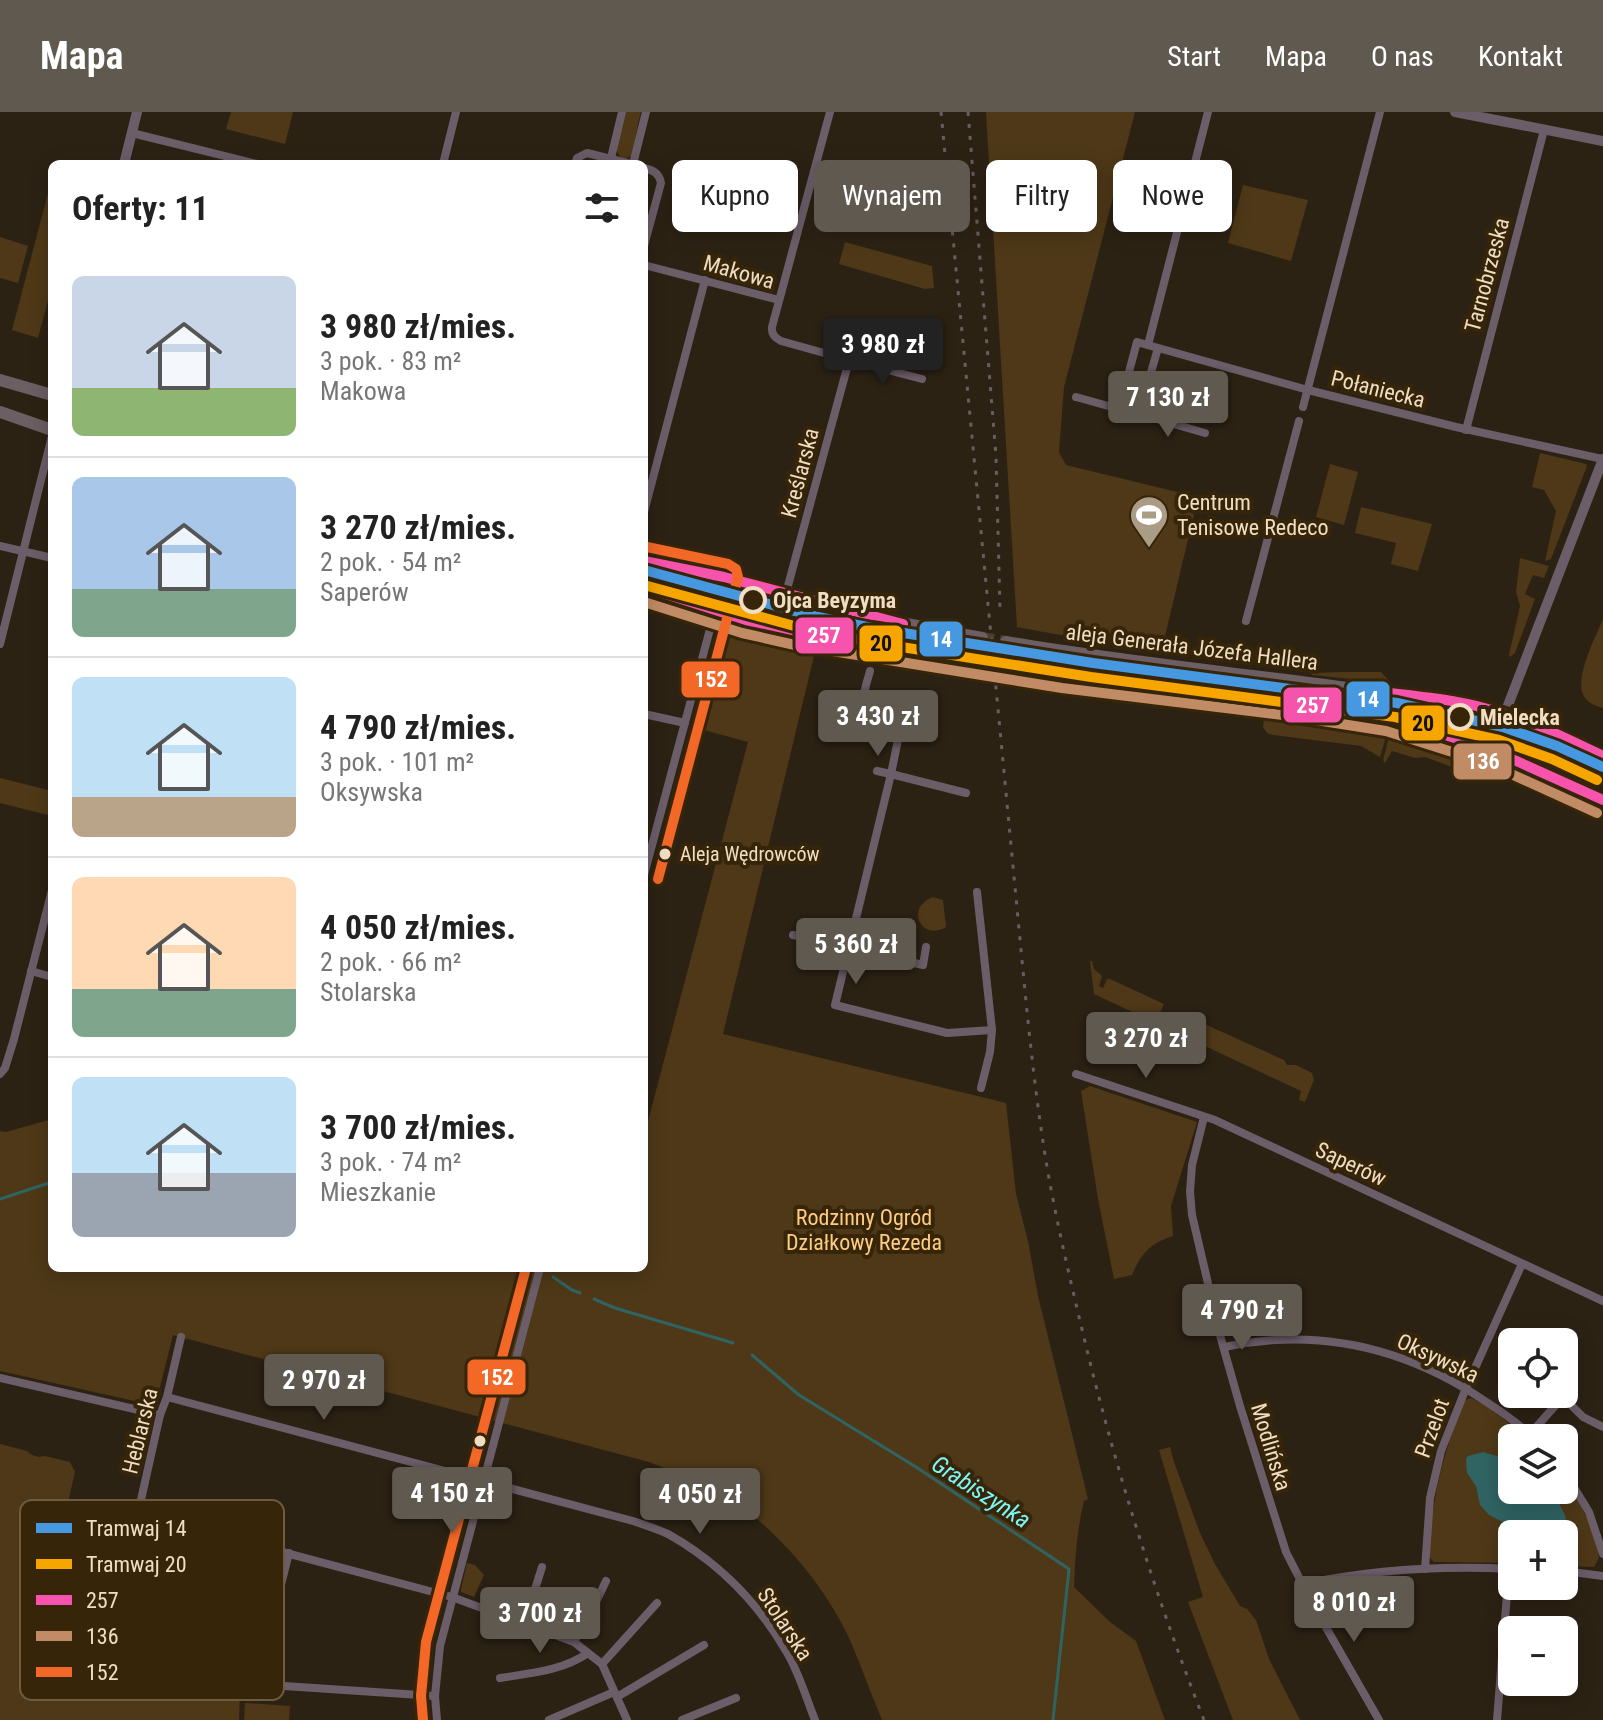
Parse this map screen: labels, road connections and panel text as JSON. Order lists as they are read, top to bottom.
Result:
{
  "streets": {
    "main road": ["aleja Generała Józefa Hallera"],
    "street": [
      "Makowa",
      "Tarnobrzeska",
      "Połaniecka",
      "Kreślarska",
      "Saperów",
      "Oksywska",
      "Przelot",
      "Heblarska",
      "Modlińska",
      "Stolarska"
    ]
  },
  "crossings": [
    ["Makowa", "Kreślarska"],
    ["Tarnobrzeska", "Połaniecka"],
    ["Saperów", "Przelot"],
    ["Saperów", "Modlińska"],
    ["Oksywska", "Przelot"],
    ["Oksywska", "Modlińska"],
    ["Heblarska", "Stolarska"]
  ],
  "water": ["Grabiszynka"],
  "parks": ["Rodzinny Ogród Działkowy Rezeda"],
  "places": {
    "sports": ["Centrum Tenisowe Redeco"],
    "other": ["Ojca Beyzyma", "Mielecka", "Aleja Wędrowców"]
  },
  "lines": [
    "transit line 152",
    "transit line 257",
    "tram line 14",
    "transit line 136",
    "tram line 20"
  ],
  "legend": [
    "Tramwaj 14",
    "Tramwaj 20",
    "257",
    "136",
    "152"
  ],
  "page": {
    "header": "Mapa",
    "nav": [
      "Start",
      "Mapa",
      "O nas",
      "Kontakt"
    ],
    "chip": [
      "Kupno",
      "Wynajem",
      "Filtry",
      "Nowe"
    ],
    "heading": "Oferty: 11",
    "list": [
      {
        "name": "3 980 zł/mies.",
        "note": "3 pok. · 83 m² · Makowa"
      },
      {
        "name": "3 270 zł/mies.",
        "note": "2 pok. · 54 m² · Saperów"
      },
      {
        "name": "4 790 zł/mies.",
        "note": "3 pok. · 101 m² · Oksywska"
      },
      {
        "name": "4 050 zł/mies.",
        "note": "2 pok. · 66 m² · Stolarska"
      },
      {
        "name": "3 700 zł/mies.",
        "note": "3 pok. · 74 m² · Mieszkanie"
      }
    ],
    "price": [
      "3 980 zł",
      "7 130 zł",
      "3 430 zł",
      "5 360 zł",
      "3 270 zł",
      "4 790 zł",
      "2 970 zł",
      "4 150 zł",
      "4 050 zł",
      "8 010 zł",
      "3 700 zł"
    ],
    "map_buttons": ["+", "−"]
  }
}
